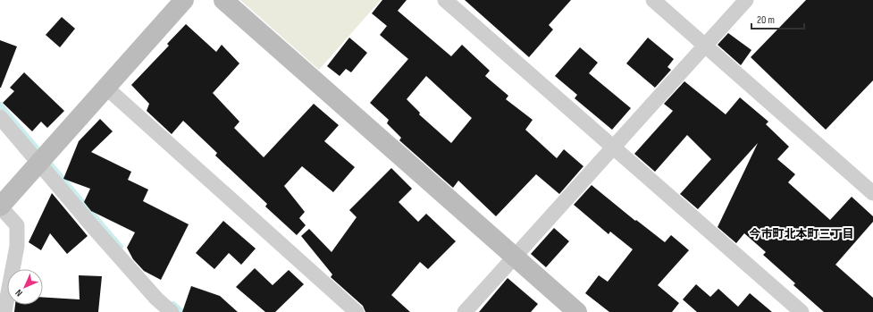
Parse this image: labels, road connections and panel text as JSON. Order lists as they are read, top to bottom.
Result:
{
  "districts": ["今市町北本町三丁目"],
  "scale_bar": "20 m",
  "north": "bottom left"
}
